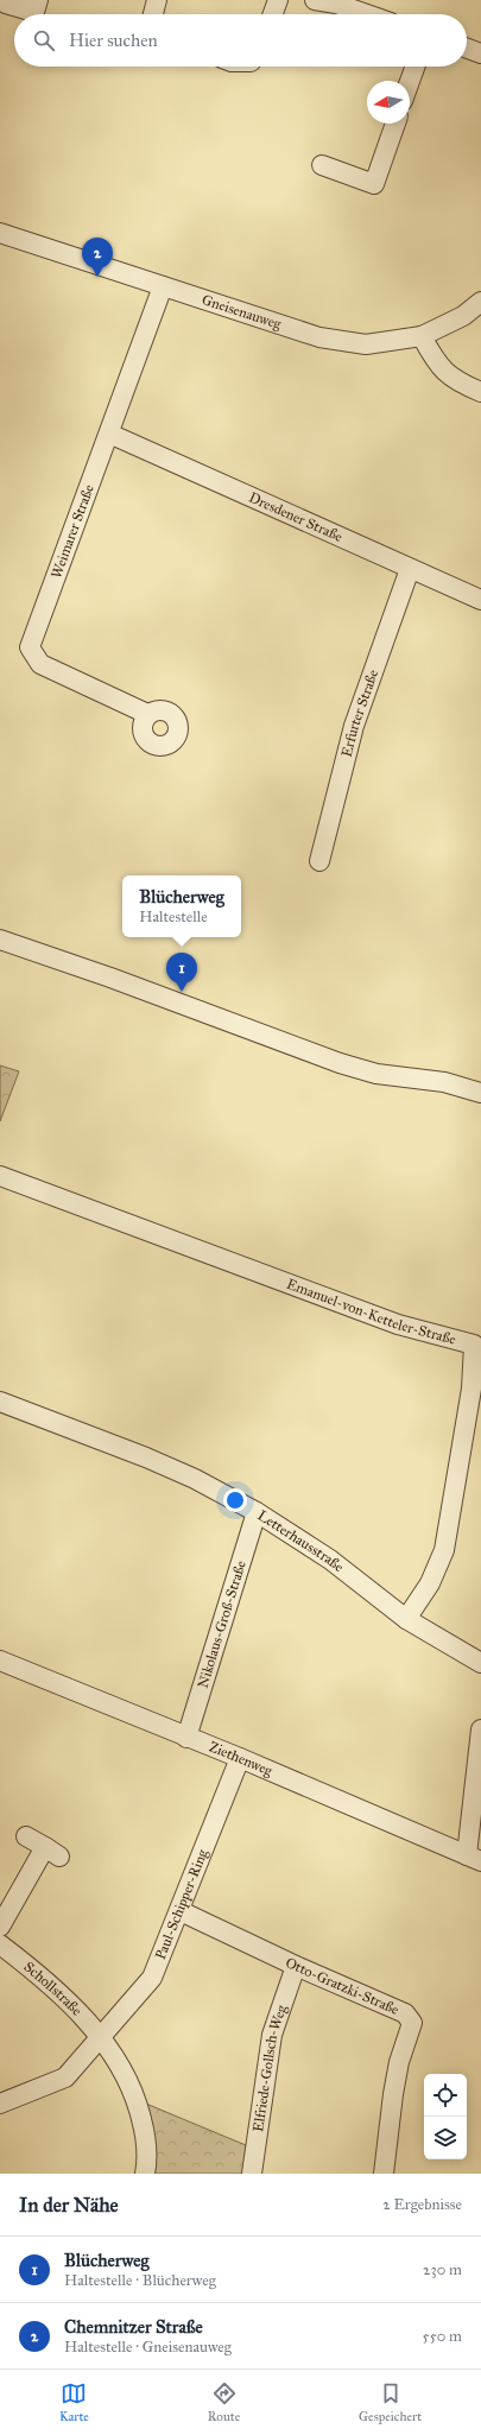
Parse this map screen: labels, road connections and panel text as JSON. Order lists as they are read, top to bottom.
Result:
{
  "streets": {
    "street": [
      "Gneisenauweg",
      "Dresdener Straße",
      "Weimarer Straße",
      "Erfurter Straße",
      "Emanuel-von-Ketteler-Straße",
      "Letterhausstraße",
      "Nikolaus-Groß-Straße",
      "Ziethenweg",
      "Paul-Schipper-Ring",
      "Otto-Gratzki-Straße",
      "Schollstraße",
      "Elfriede-Gollsch-Weg"
    ]
  },
  "crossings": [
    ["Gneisenauweg", "Weimarer Straße"],
    ["Dresdener Straße", "Weimarer Straße"],
    ["Dresdener Straße", "Erfurter Straße"],
    ["Emanuel-von-Ketteler-Straße", "Letterhausstraße"],
    ["Letterhausstraße", "Nikolaus-Groß-Straße"],
    ["Nikolaus-Groß-Straße", "Ziethenweg"],
    ["Ziethenweg", "Paul-Schipper-Ring"],
    ["Paul-Schipper-Ring", "Otto-Gratzki-Straße"],
    ["Paul-Schipper-Ring", "Schollstraße"],
    ["Otto-Gratzki-Straße", "Elfriede-Gollsch-Weg"]
  ],
  "north": "left",
  "page": {
    "search": "Hier suchen",
    "pins": ["2", "1"],
    "popup": ["Blücherweg", "Haltestelle"],
    "heading": ["In der Nähe", "2 Ergebnisse"],
    "list": [
      {
        "mark": "1",
        "name": "Blücherweg",
        "note": "Haltestelle · Blücherweg",
        "value": "230 m"
      },
      {
        "mark": "2",
        "name": "Chemnitzer Straße",
        "note": "Haltestelle · Gneisenauweg",
        "value": "550 m"
      }
    ],
    "nav": ["Karte", "Route", "Gespeichert"]
  }
}
